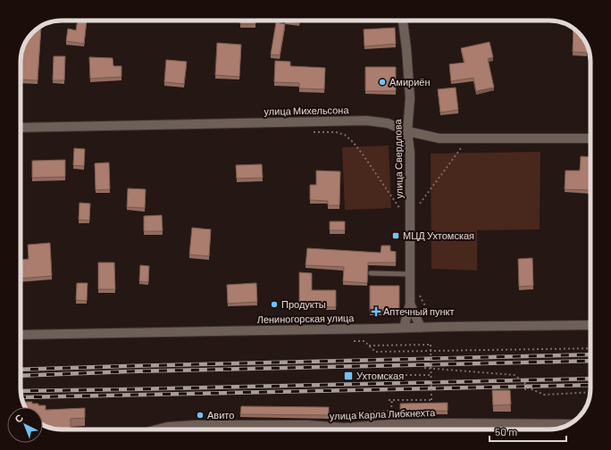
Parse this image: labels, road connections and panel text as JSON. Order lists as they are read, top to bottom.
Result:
{
  "streets": {
    "street": [
      "улица Михельсона",
      "улица Свердлова",
      "Лениногорская улица",
      "улица Карла Либкнехта"
    ]
  },
  "crossings": [
    ["улица Михельсона", "улица Свердлова"],
    ["улица Свердлова", "Лениногорская улица"]
  ],
  "places": {
    "other": ["Амириён", "Продукты", "Авито"],
    "transit": ["МЦД Ухтомская", "Ухтомская"],
    "health": ["Аптечный пункт"]
  },
  "scale_bar": "50 m",
  "north": "top left"
}
